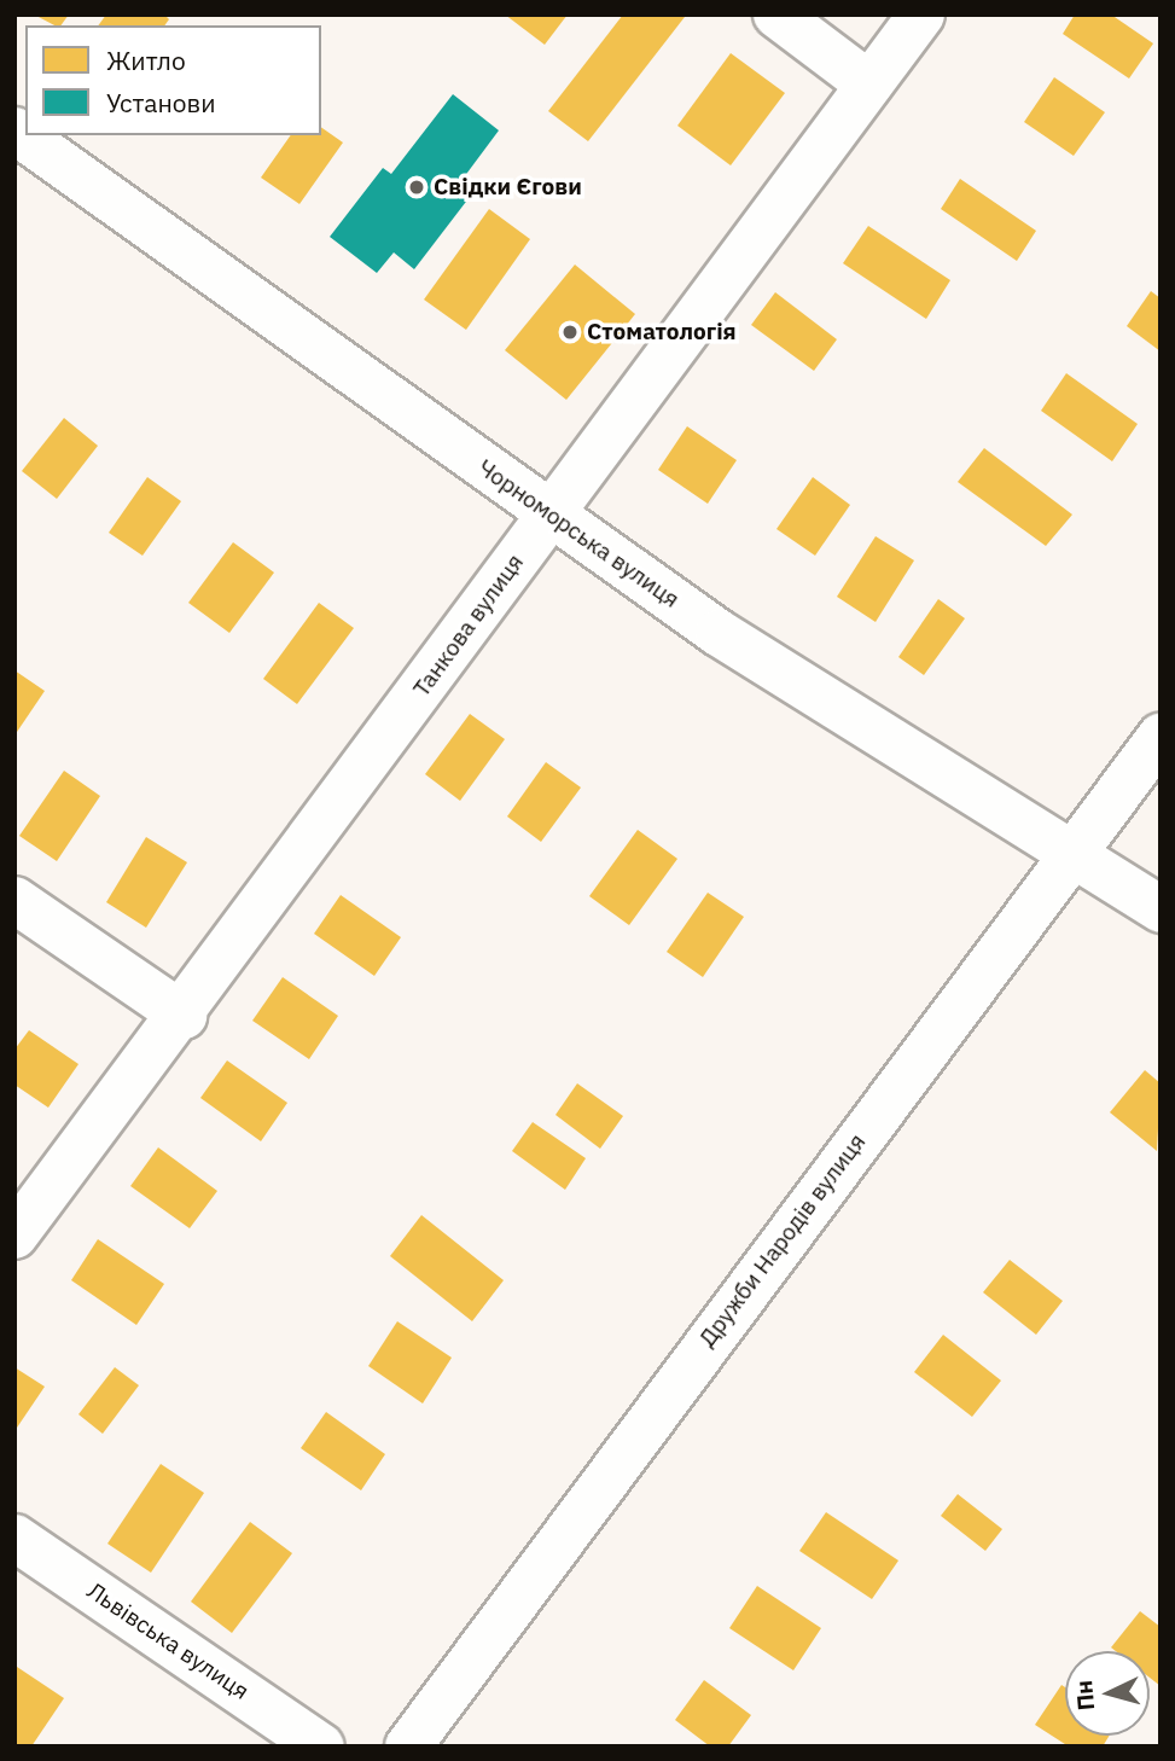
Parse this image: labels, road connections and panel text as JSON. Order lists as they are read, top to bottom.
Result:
{
  "streets": {
    "street": [
      "Чорноморська вулиця",
      "Танкова вулиця",
      "Дружби Народів вулиця",
      "Львівська вулиця"
    ]
  },
  "crossings": [
    ["Чорноморська вулиця", "Танкова вулиця"],
    ["Чорноморська вулиця", "Дружби Народів вулиця"]
  ],
  "places": ["Свідки Єгови", "Стоматологія"],
  "legend": ["Житло", "Установи"],
  "north": "left"
}
